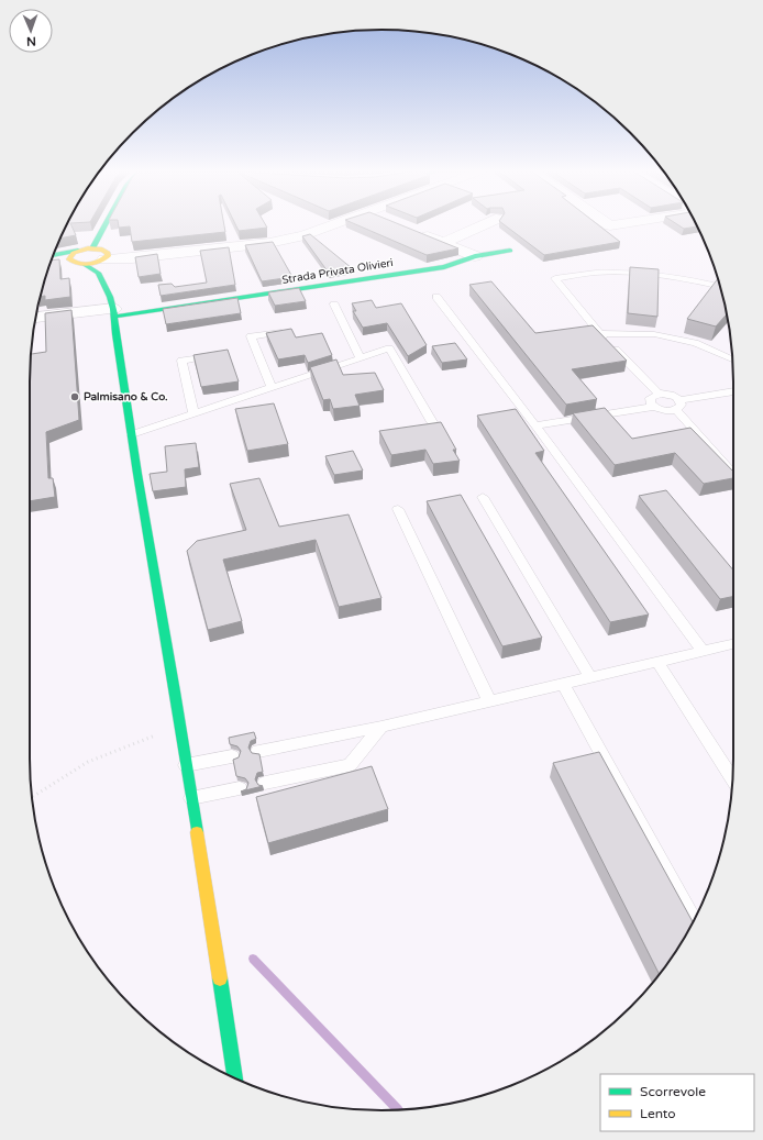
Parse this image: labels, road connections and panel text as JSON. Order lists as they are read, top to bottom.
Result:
{
  "streets": {
    "main road": ["Strada Privata Olivieri"]
  },
  "places": ["Palmisano & Co."],
  "legend": ["Scorrevole", "Lento"],
  "north": "bottom"
}
